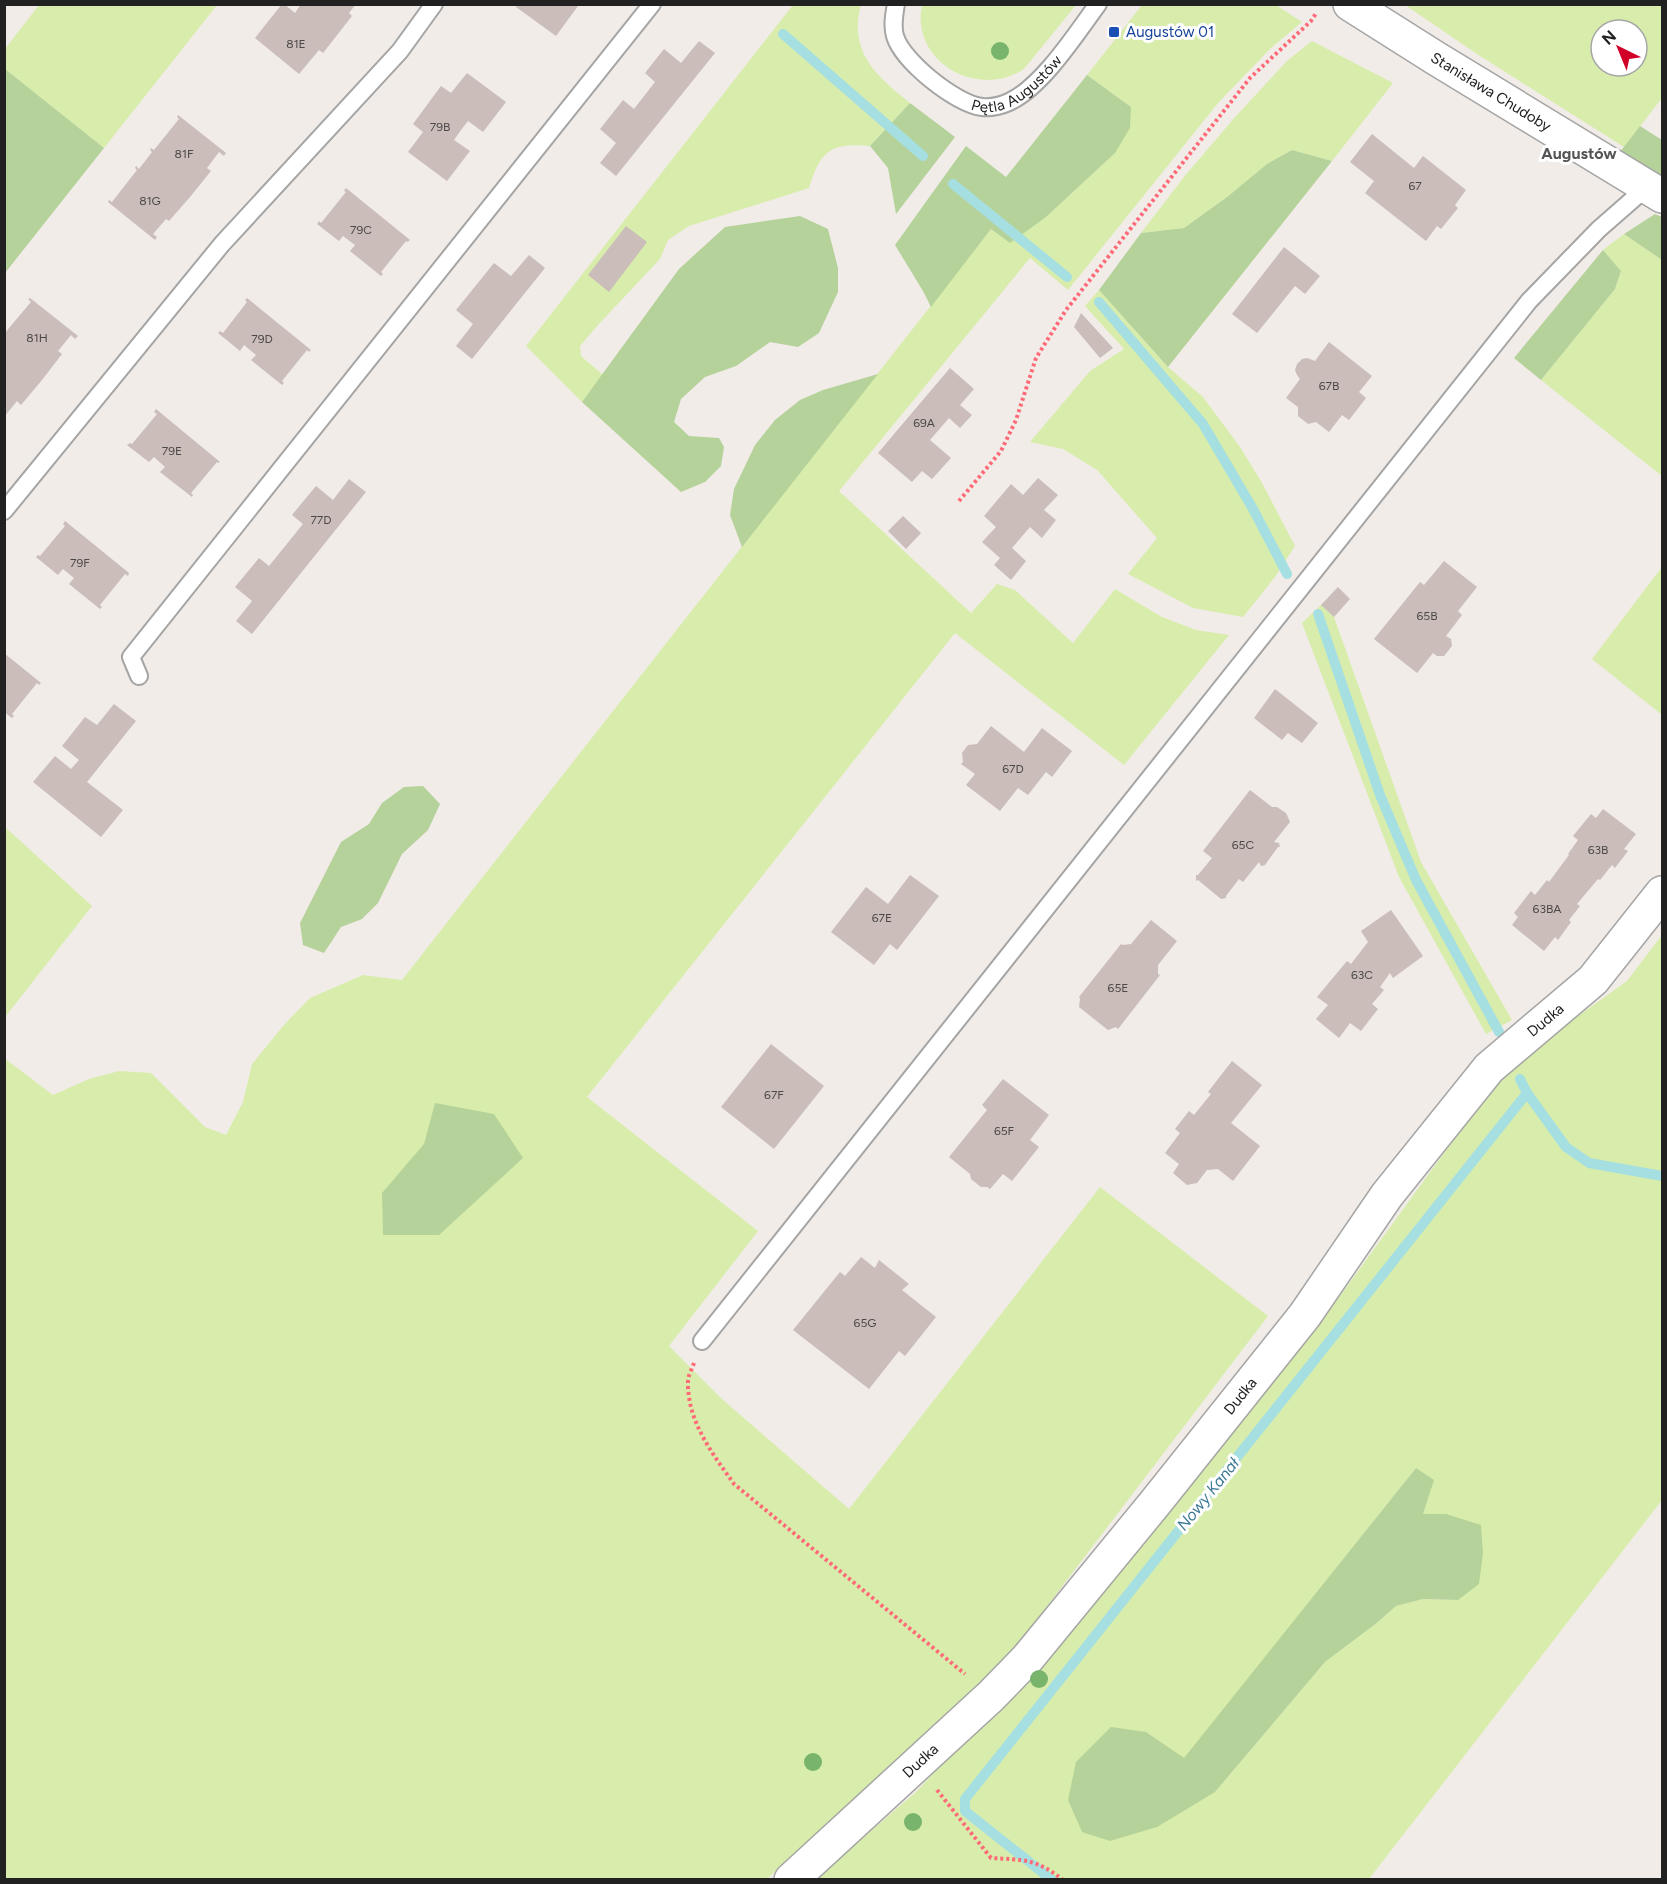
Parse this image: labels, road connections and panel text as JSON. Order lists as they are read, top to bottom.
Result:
{
  "streets": {
    "street": ["Stanisława Chudoby", "Dudka"],
    "lane": ["Pętla Augustów"]
  },
  "districts": ["Augustów"],
  "water": ["Nowy Kanał"],
  "places": {
    "transit": ["Augustów 01"]
  },
  "house_numbers": [
    "81E",
    "79B",
    "81F",
    "67",
    "81G",
    "79C",
    "81H",
    "79D",
    "67B",
    "69A",
    "79E",
    "77D",
    "79F",
    "65B",
    "67D",
    "65C",
    "63B",
    "63BA",
    "67E",
    "63C",
    "65E",
    "67F",
    "65F",
    "65G"
  ],
  "north": "top left"
}
